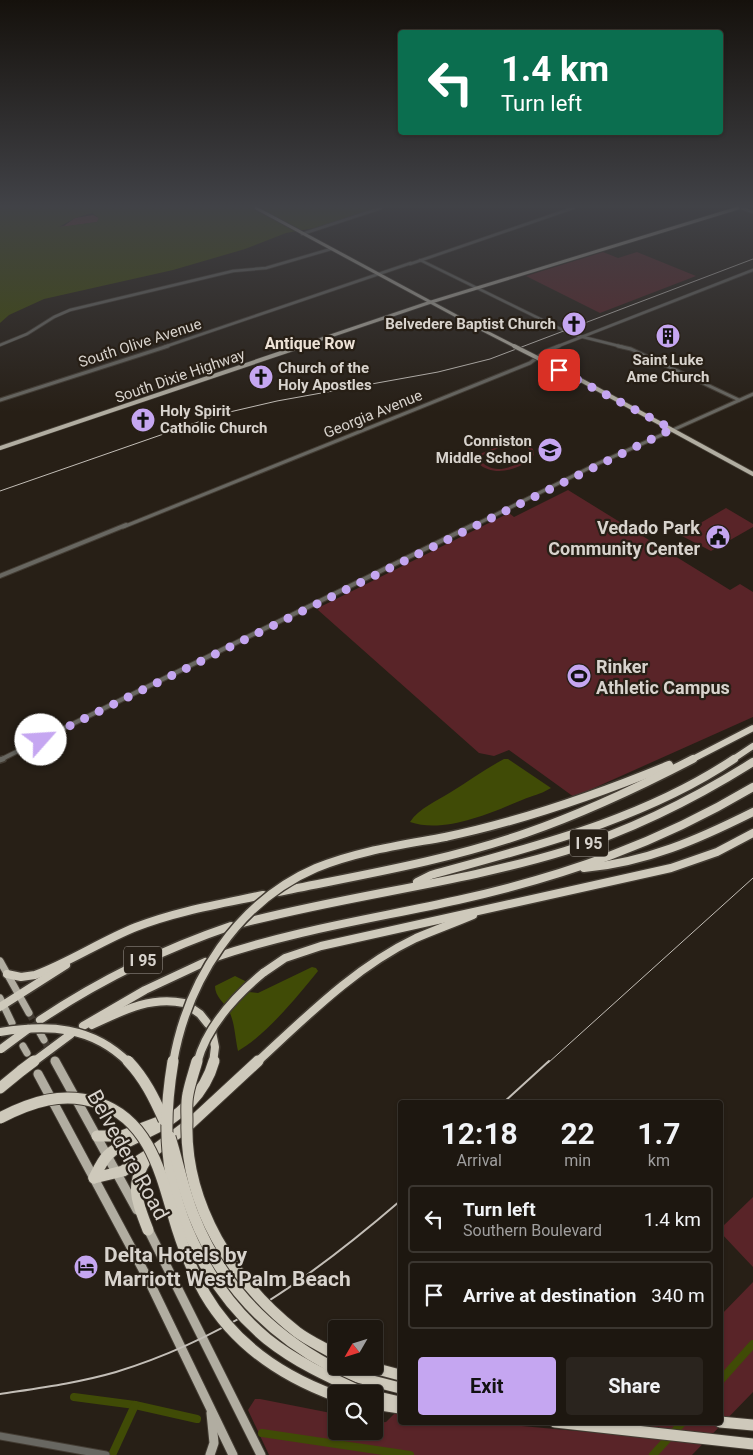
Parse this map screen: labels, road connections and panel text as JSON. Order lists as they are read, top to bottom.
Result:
{
  "streets": {
    "highway": ["I 95"],
    "main road": ["South Dixie Highway", "Belvedere Road"],
    "street": ["South Olive Avenue", "Georgia Avenue"]
  },
  "districts": ["Antique Row"],
  "places": {
    "church": ["Belvedere Baptist Church", "Church of the Holy Apostles", "Holy Spirit Catholic Church"],
    "building": ["Saint Luke Ame Church"],
    "school or university": ["Conniston Middle School"],
    "public building": ["Vedado Park Community Center"],
    "sports": ["Rinker Athletic Campus"],
    "hotel": ["Delta Hotels by Marriott West Palm Beach"]
  },
  "north": "bottom left",
  "page": {
    "turn": ["1.4 km", "Turn left"],
    "eta": [
      "12:18",
      "Arrival",
      "22",
      "min",
      "1.7",
      "km"
    ],
    "list": [
      {
        "name": "Turn left",
        "note": "Southern Boulevard",
        "value": "1.4 km"
      },
      {
        "name": "Arrive at destination",
        "value": "340 m"
      }
    ],
    "buttons": ["Exit", "Share"]
  }
}
